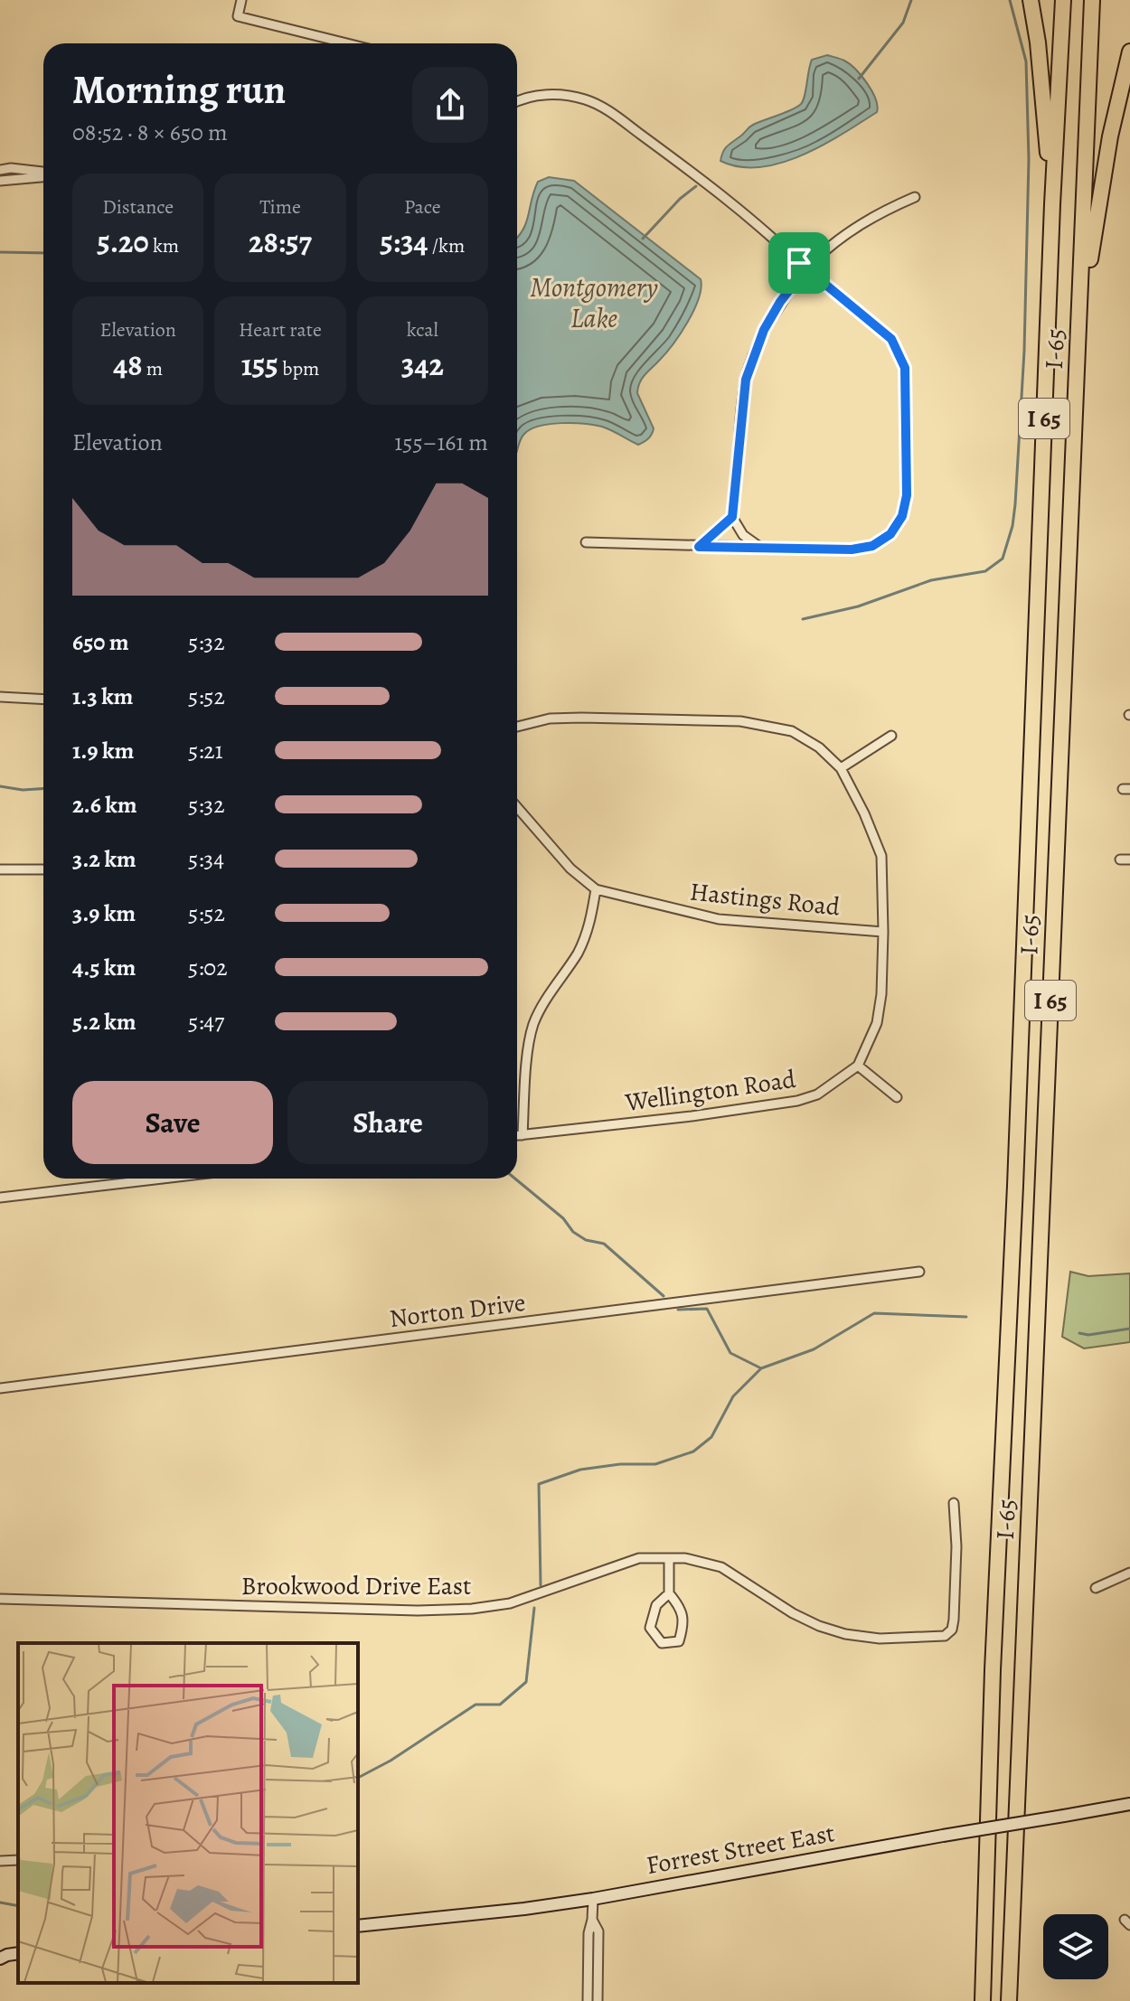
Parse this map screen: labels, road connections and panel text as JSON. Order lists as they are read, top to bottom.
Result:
{
  "streets": {
    "highway": ["I-65", "I 65"],
    "street": [
      "Hastings Road",
      "Wellington Road",
      "Norton Drive",
      "Brookwood Drive East",
      "Forrest Street East"
    ]
  },
  "water": ["Montgomery Lake"],
  "page": {
    "heading": ["Morning run", "08:52 · 8 × 650 m"],
    "stats": [
      ["Distance", "5.20 km"],
      ["Time", "28:57"],
      ["Pace", "5:34 /km"],
      ["Elevation", "48 m"],
      ["Heart rate", "155 bpm"],
      ["kcal", "342"]
    ],
    "chart": ["Elevation", "155–161 m"],
    "list": [
      {
        "name": "650 m",
        "note": "5:32"
      },
      {
        "name": "1.3 km",
        "note": "5:52"
      },
      {
        "name": "1.9 km",
        "note": "5:21"
      },
      {
        "name": "2.6 km",
        "note": "5:32"
      },
      {
        "name": "3.2 km",
        "note": "5:34"
      },
      {
        "name": "3.9 km",
        "note": "5:52"
      },
      {
        "name": "4.5 km",
        "note": "5:02"
      },
      {
        "name": "5.2 km",
        "note": "5:47"
      }
    ],
    "buttons": ["Save", "Share"]
  }
}
